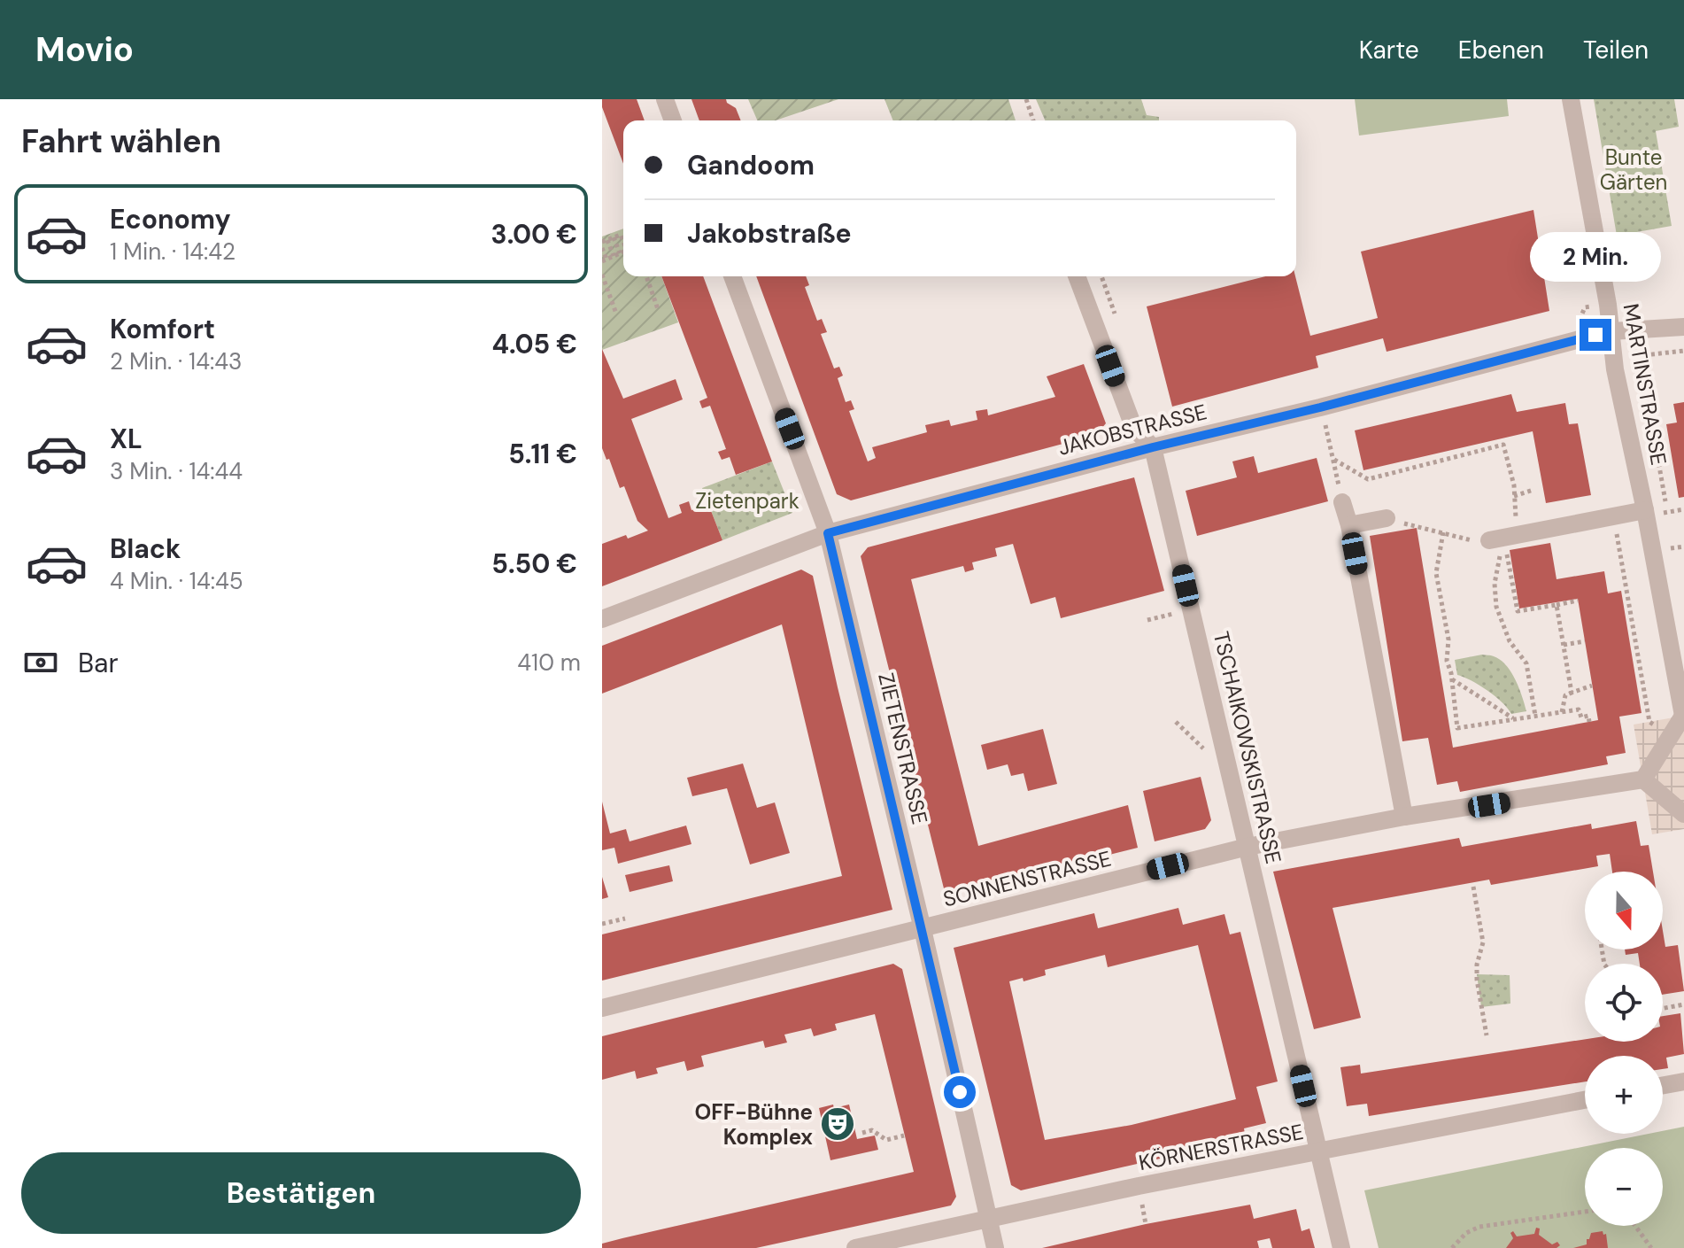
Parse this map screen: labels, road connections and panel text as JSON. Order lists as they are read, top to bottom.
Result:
{
  "streets": {
    "street": [
      "MARTINSTRASSE",
      "JAKOBSTRASSE",
      "TSCHAIKOWSKISTRASSE",
      "ZIETENSTRASSE",
      "SONNENSTRASSE",
      "KÖRNERSTRASSE"
    ]
  },
  "crossings": [
    ["MARTINSTRASSE", "JAKOBSTRASSE"],
    ["JAKOBSTRASSE", "TSCHAIKOWSKISTRASSE"],
    ["JAKOBSTRASSE", "ZIETENSTRASSE"],
    ["TSCHAIKOWSKISTRASSE", "SONNENSTRASSE"],
    ["TSCHAIKOWSKISTRASSE", "KÖRNERSTRASSE"],
    ["ZIETENSTRASSE", "SONNENSTRASSE"],
    ["ZIETENSTRASSE", "KÖRNERSTRASSE"]
  ],
  "parks": ["Bunte Gärten", "Zietenpark"],
  "places": {
    "theatre": ["OFF-Bühne Komplex"]
  },
  "north": "bottom",
  "page": {
    "header": "Movio",
    "nav": ["Karte", "Ebenen", "Teilen"],
    "heading": "Fahrt wählen",
    "banner": ["Gandoom", "Jakobstraße"],
    "list": [
      {
        "name": "Economy",
        "note": "1 Min. · 14:42",
        "value": "3.00 €"
      },
      {
        "name": "Komfort",
        "note": "2 Min. · 14:43",
        "value": "4.05 €"
      },
      {
        "name": "XL",
        "note": "3 Min. · 14:44",
        "value": "5.11 €"
      },
      {
        "name": "Black",
        "note": "4 Min. · 14:45",
        "value": "5.50 €"
      }
    ],
    "bubble": "2 Min.",
    "pay": ["Bar", "410 m"],
    "map_buttons": ["+", "−"],
    "buttons": "Bestätigen"
  }
}
